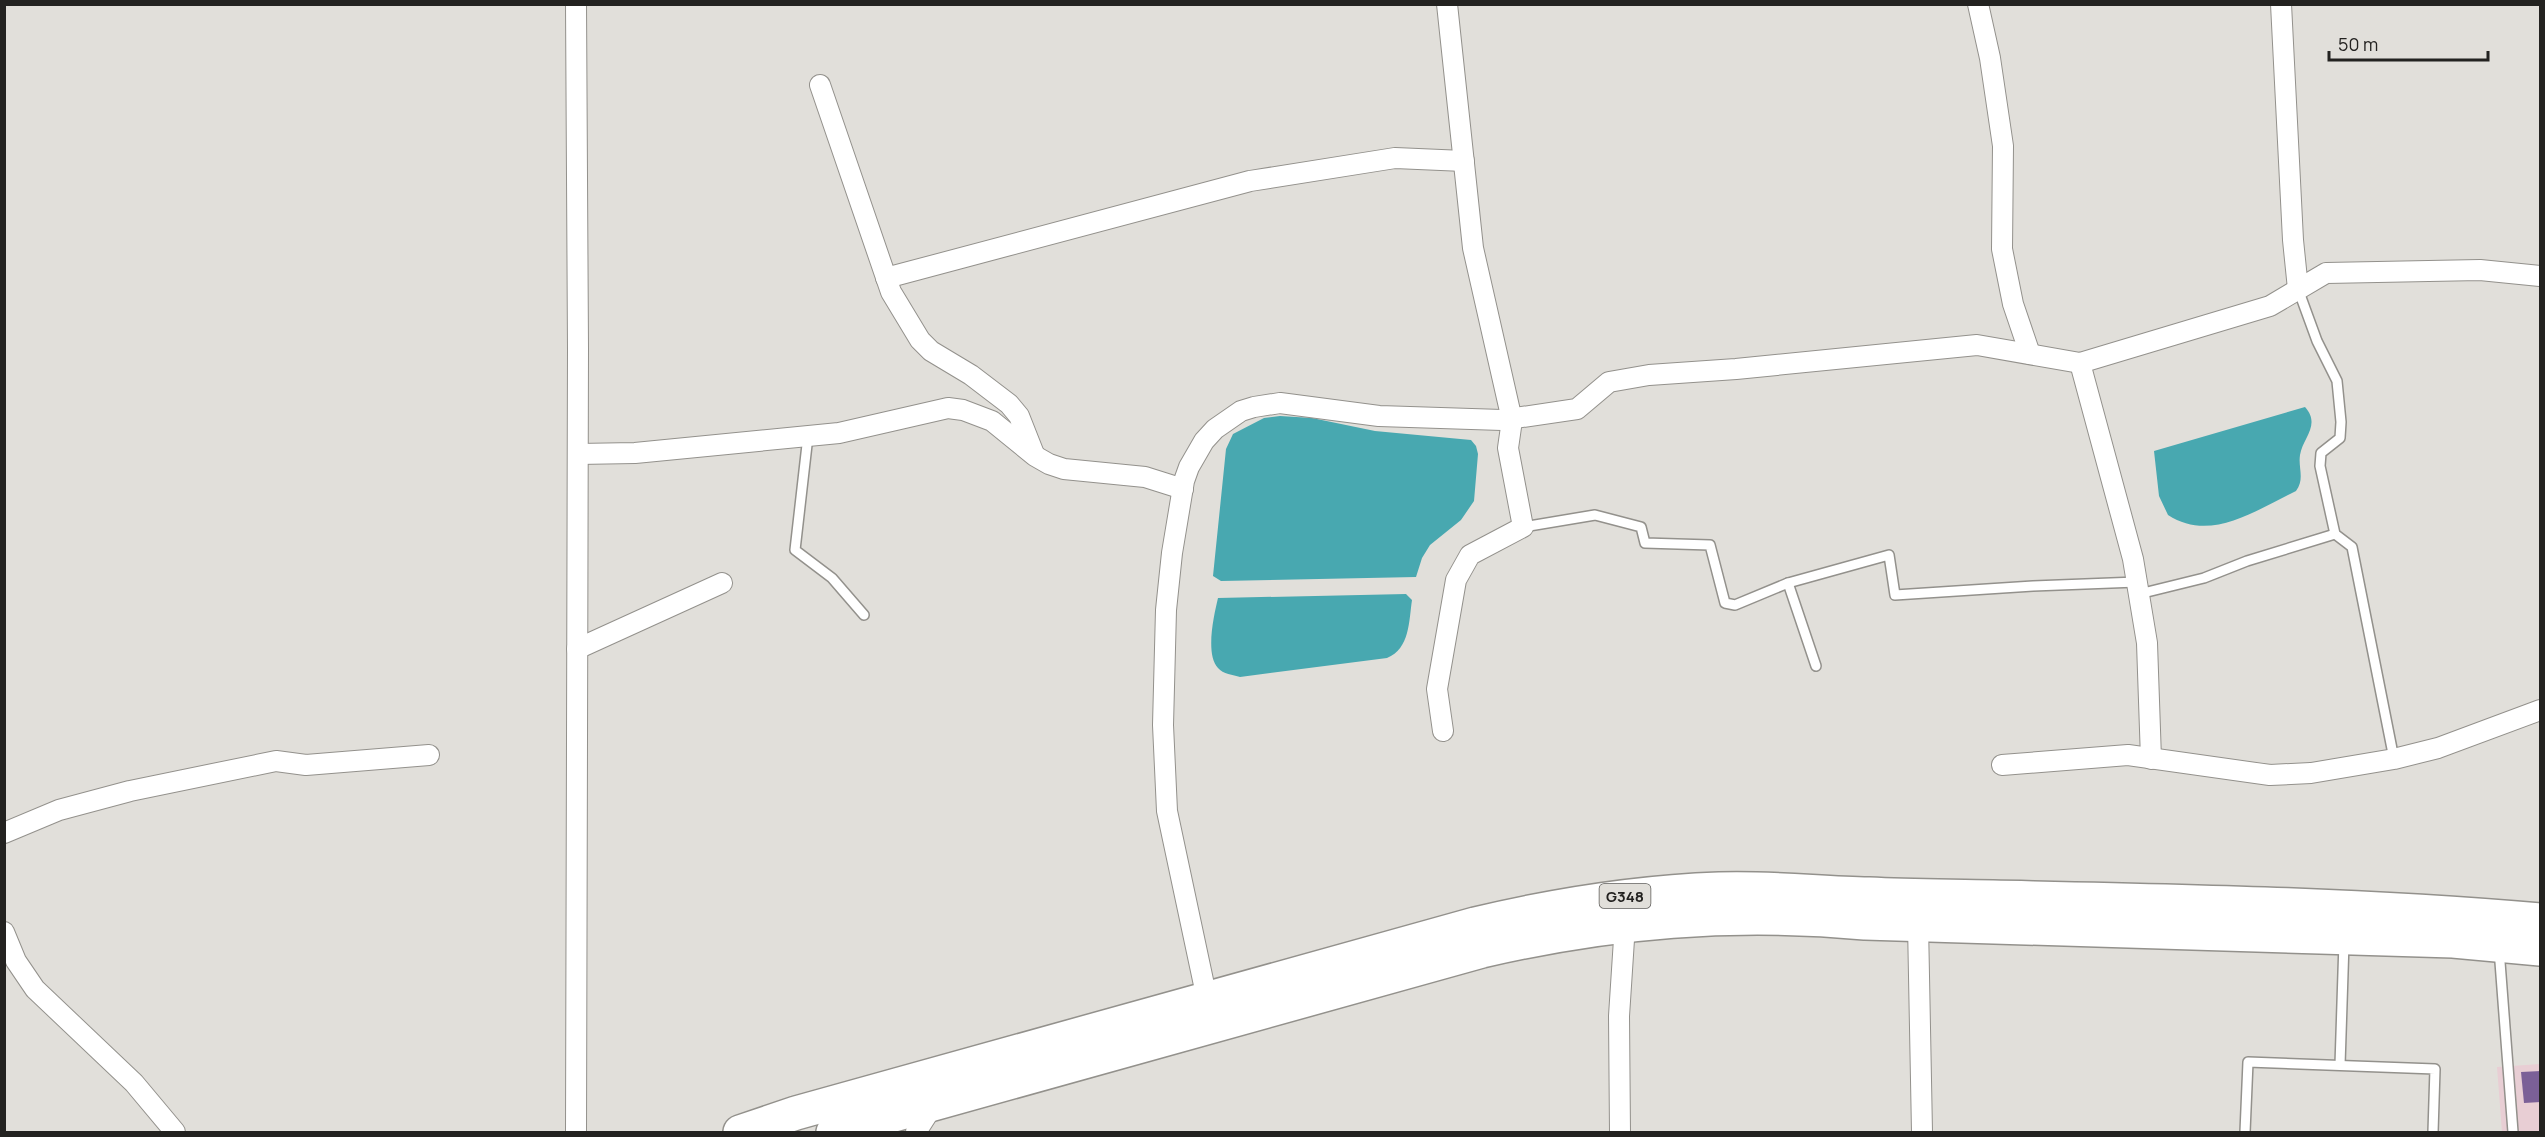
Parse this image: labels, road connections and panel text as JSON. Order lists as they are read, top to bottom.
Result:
{
  "streets": {
    "highway": ["G348"]
  },
  "scale_bar": "50 m"
}
